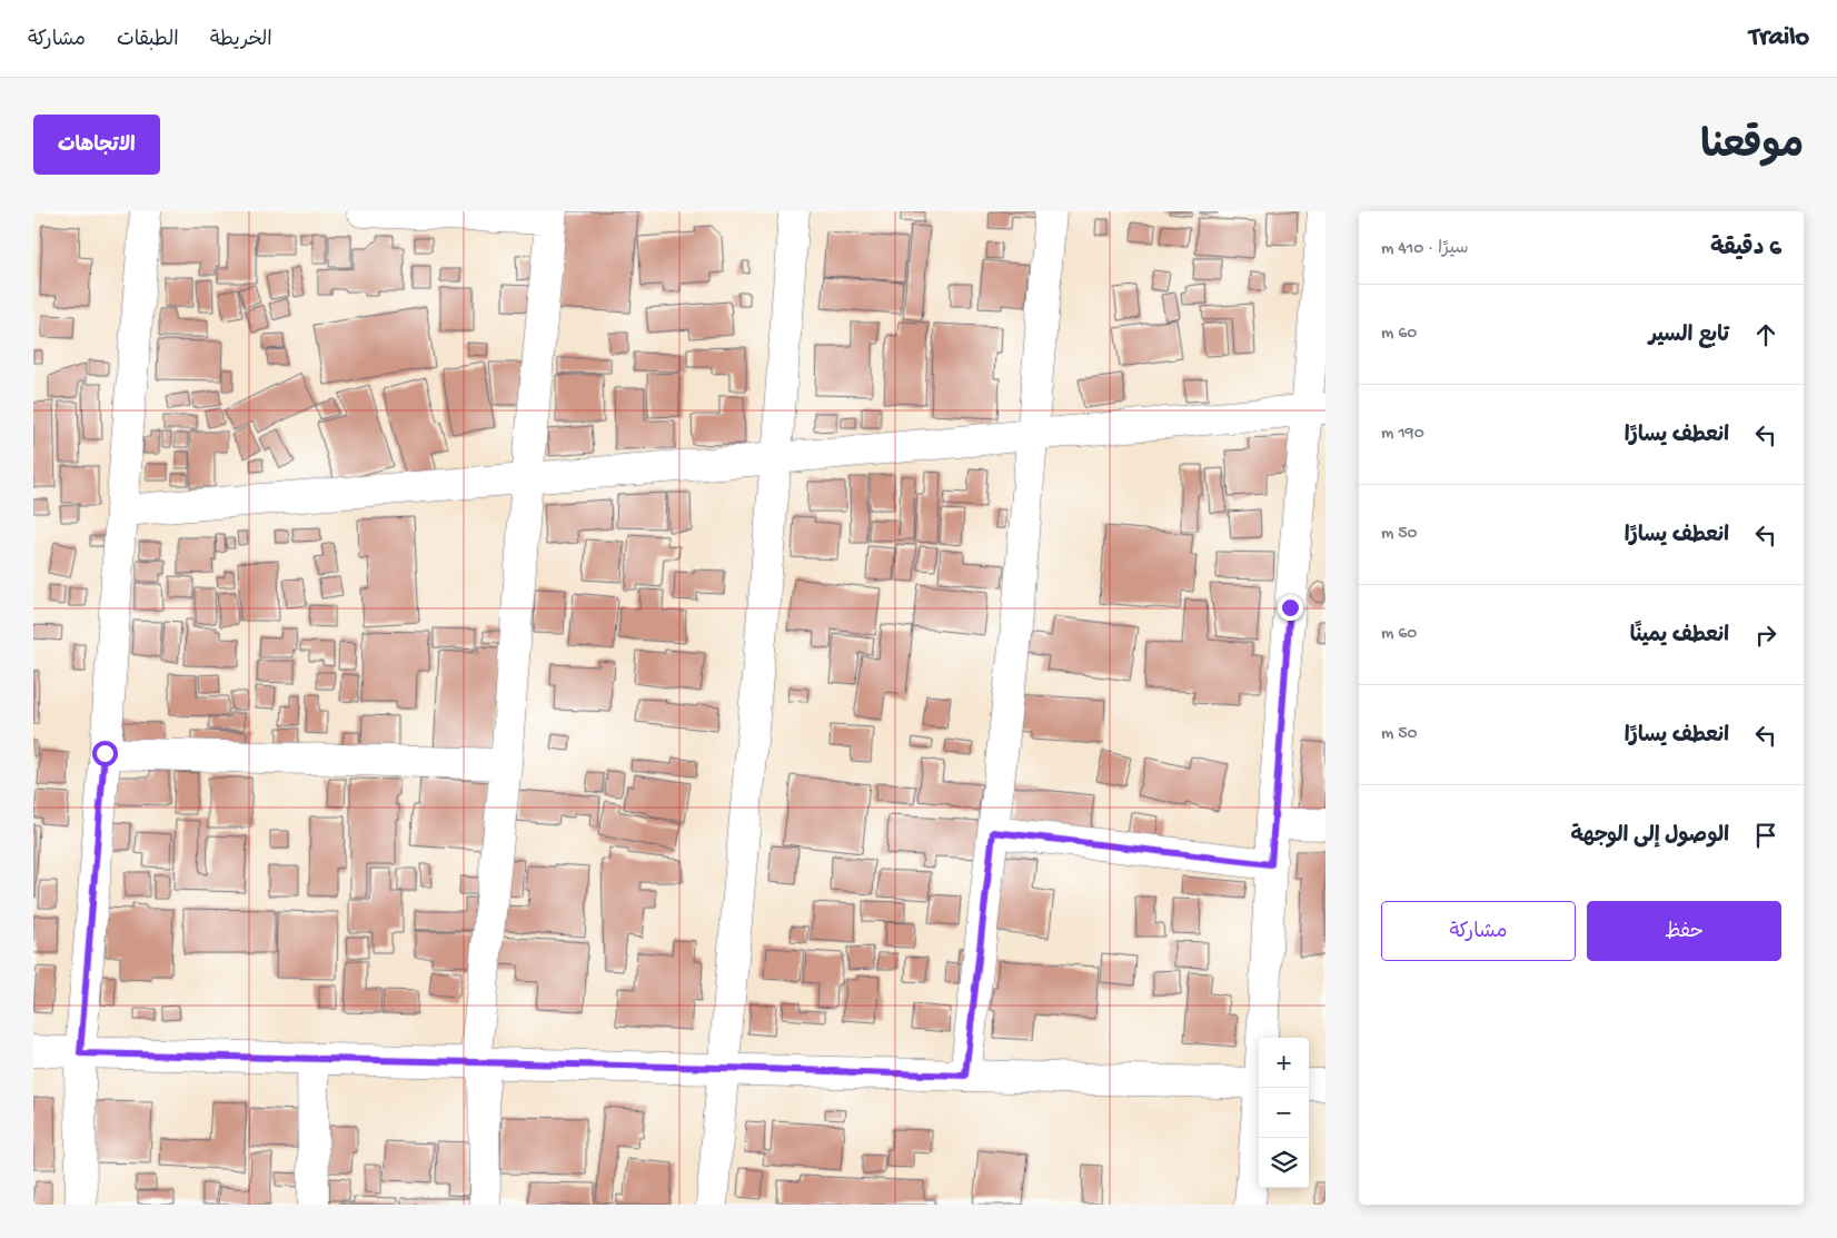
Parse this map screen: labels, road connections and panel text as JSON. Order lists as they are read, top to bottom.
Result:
{
  "page": {
    "header": "Trailo",
    "nav": ["الخريطة", "الطبقات", "مشاركة"],
    "title": "موقعنا",
    "buttons": [
      "الاتجاهات",
      ["حفظ", "مشاركة"]
    ],
    "heading": ["6 دقيقة", "سيرًا · 410 m"],
    "list": [
      ["تابع السير", "60 m"],
      ["انعطف يسارًا", "190 m"],
      ["انعطف يسارًا", "50 m"],
      ["انعطف يمينًا", "60 m"],
      ["انعطف يسارًا", "50 m"],
      "الوصول إلى الوجهة"
    ],
    "map_buttons": ["+", "−"]
  }
}
